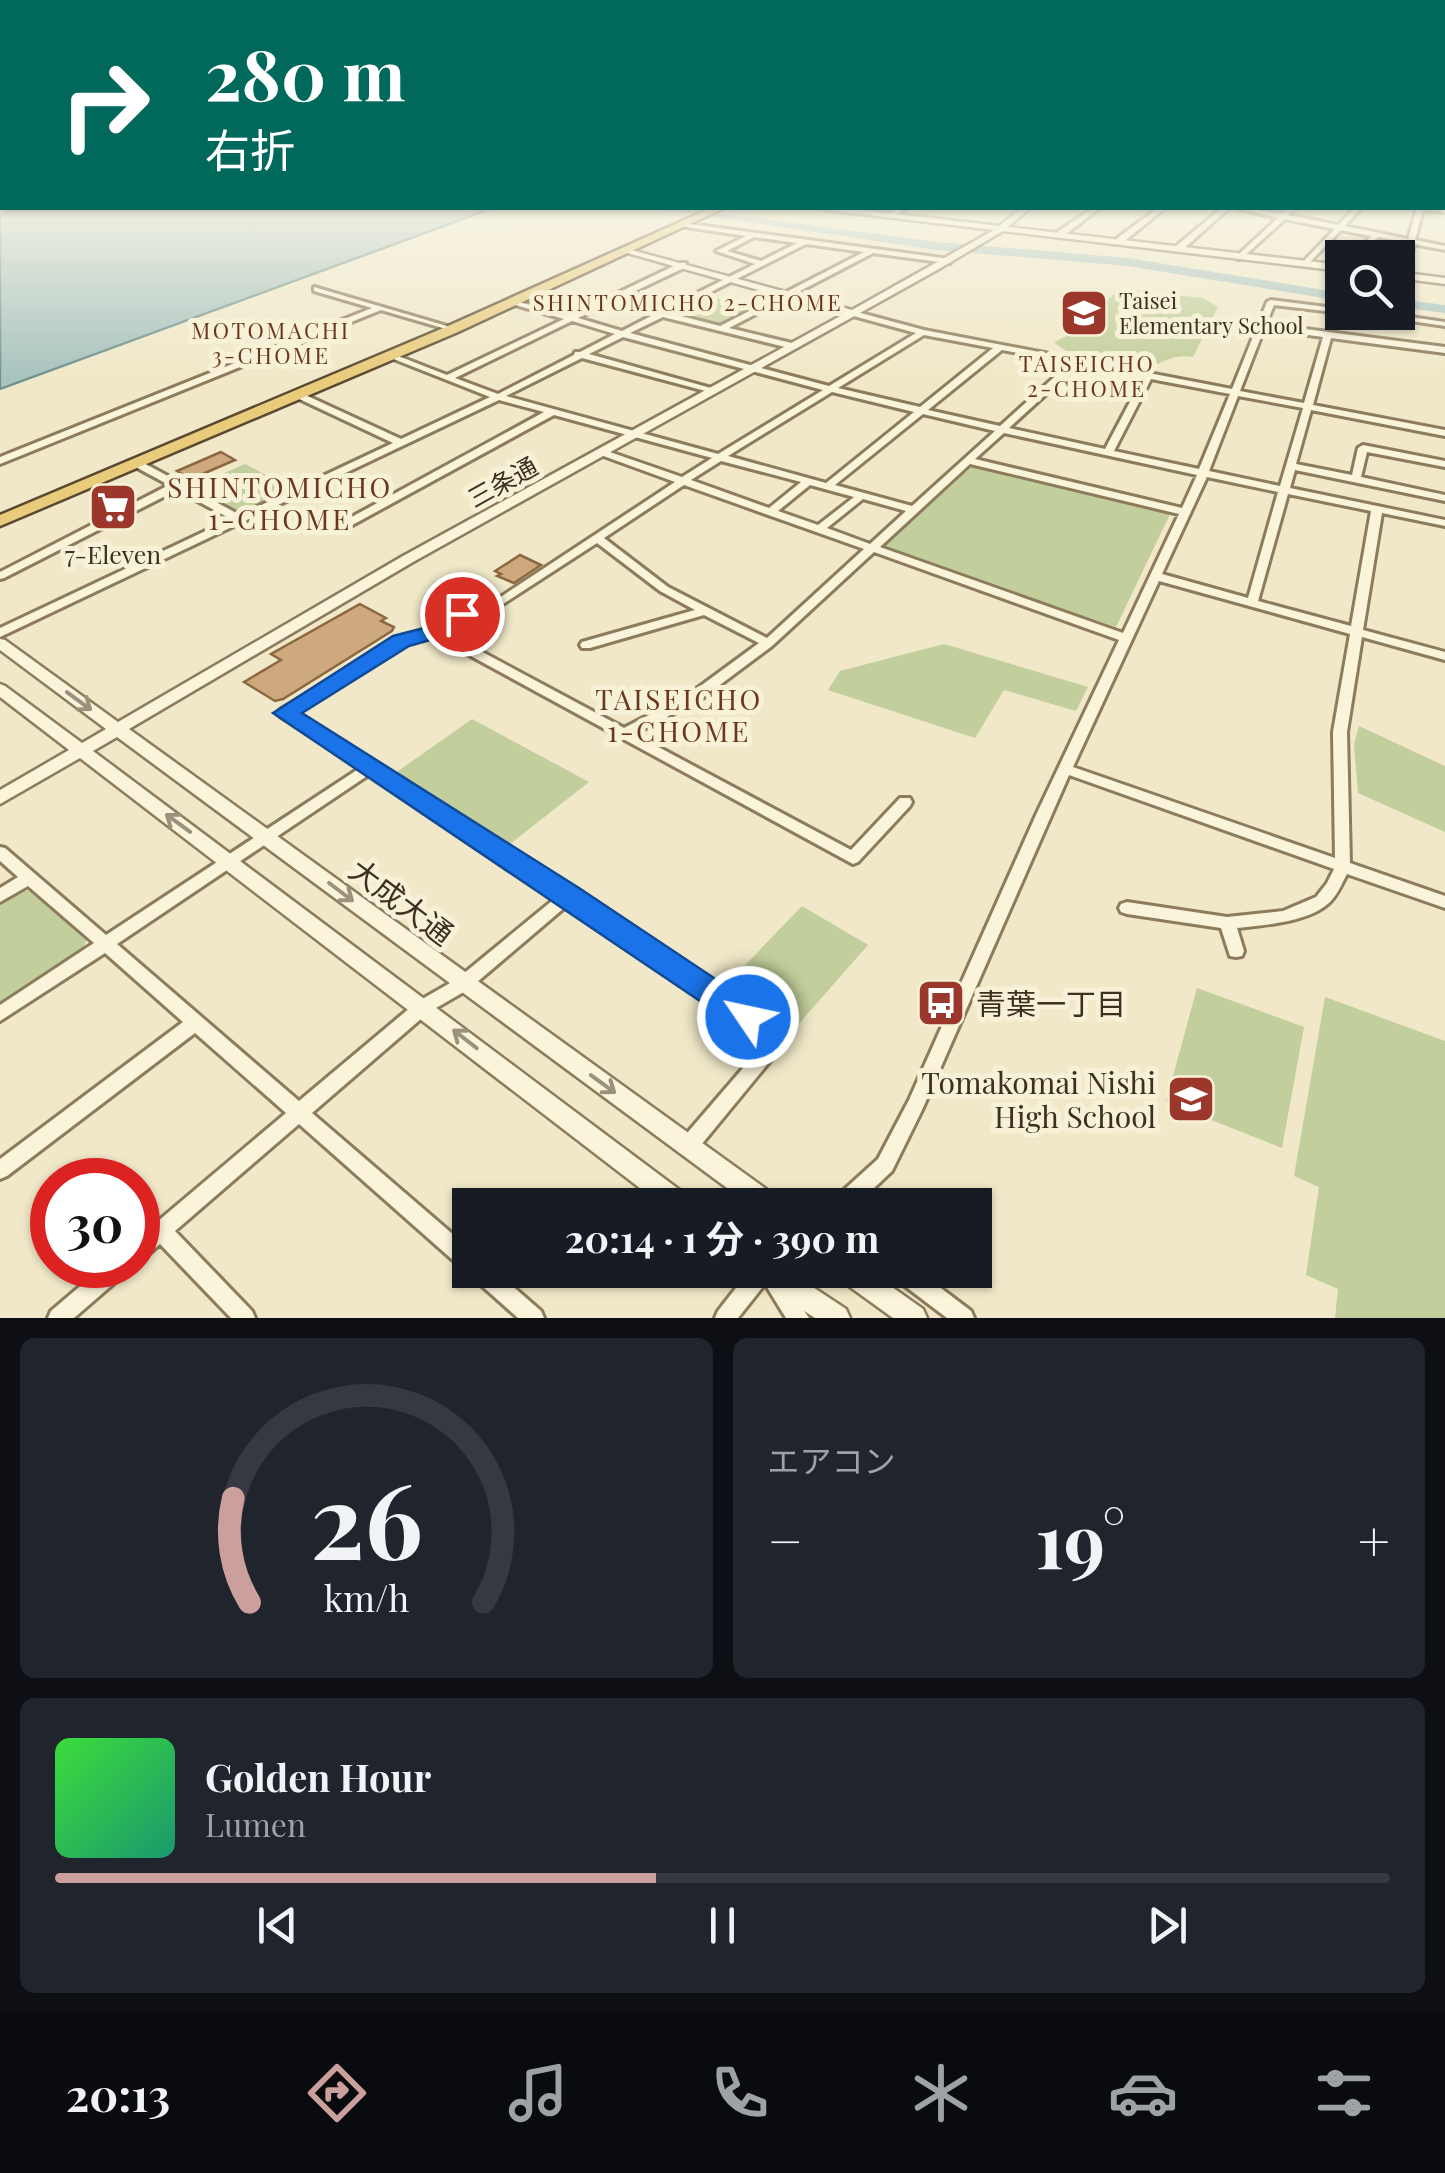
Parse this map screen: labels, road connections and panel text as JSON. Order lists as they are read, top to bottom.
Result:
{
  "streets": {
    "street": ["三条通", "大成大通"]
  },
  "crossings": [
    ["三条通", "大成大通"]
  ],
  "districts": [
    "SHINTOMICHO 2-CHOME",
    "MOTOMACHI 3-CHOME",
    "TAISEICHO 2-CHOME",
    "SHINTOMICHO 1-CHOME",
    "TAISEICHO 1-CHOME"
  ],
  "places": {
    "school or university": ["Taisei Elementary School", "Tomakomai Nishi High School"],
    "supermarket": ["7-Eleven"],
    "bus stop": ["青葉一丁目"]
  },
  "page": {
    "turn": ["280 m", "右折"],
    "limit": "30",
    "trip": "20:14 · 1 分 · 390 m",
    "tile": "エアコン",
    "heat": ["−", "19°", "+"],
    "song": ["Golden Hour", "Lumen"],
    "tabs": "20:13",
    "gauge": ["26", "km/h"]
  }
}
